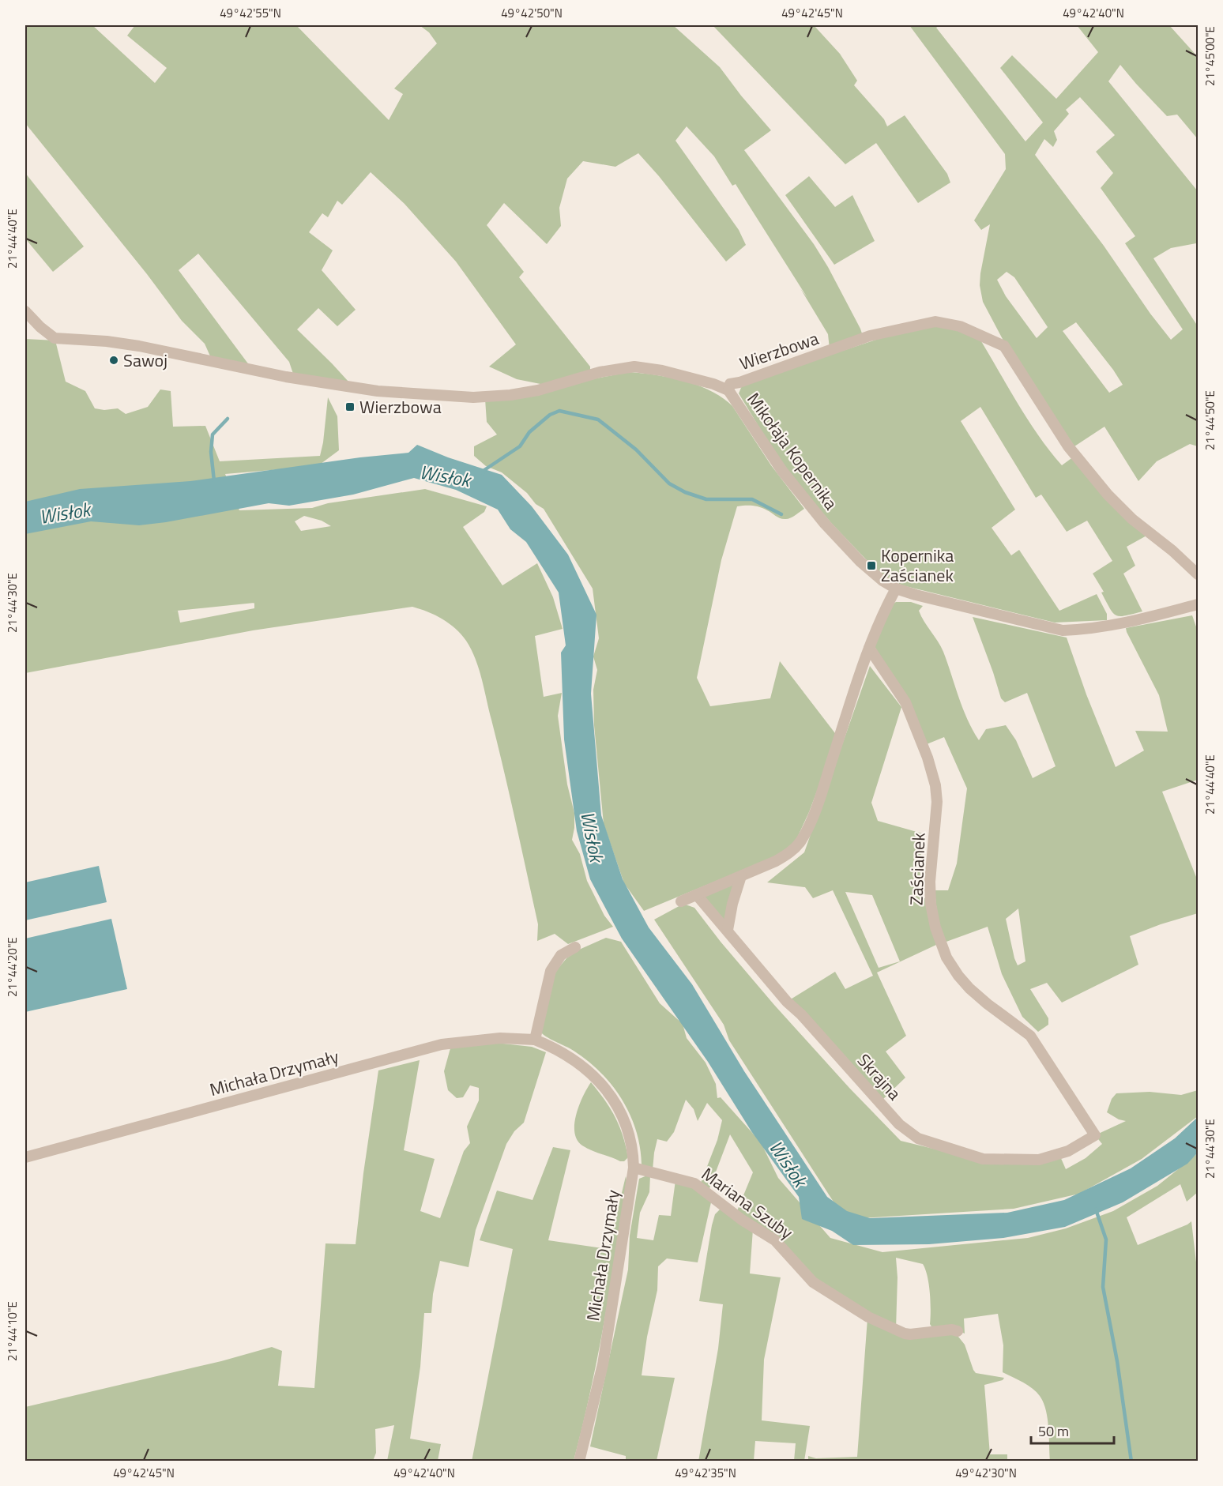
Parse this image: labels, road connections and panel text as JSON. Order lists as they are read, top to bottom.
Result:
{
  "streets": {
    "street": [
      "Wierzbowa",
      "Mikołaja Kopernika",
      "Zaścianek",
      "Michała Drzymały",
      "Skrajna",
      "Mariana Szuby"
    ]
  },
  "crossings": [
    ["Wierzbowa", "Mikołaja Kopernika"],
    ["Zaścianek", "Skrajna"],
    ["Michała Drzymały", "Mariana Szuby"]
  ],
  "water": ["Wisłok"],
  "places": {
    "other": ["Sawoj"],
    "transit": ["Wierzbowa", "Kopernika Zaścianek"]
  },
  "scale_bar": "50 m",
  "coordinates": [
    "49°42'55\"N",
    "49°42'50\"N",
    "49°42'45\"N",
    "49°42'40\"N",
    "21°45'00\"E",
    "21°44'40\"E",
    "21°44'50\"E",
    "21°44'30\"E",
    "21°44'20\"E",
    "21°44'10\"E",
    "49°42'35\"N",
    "49°42'30\"N"
  ]
}
